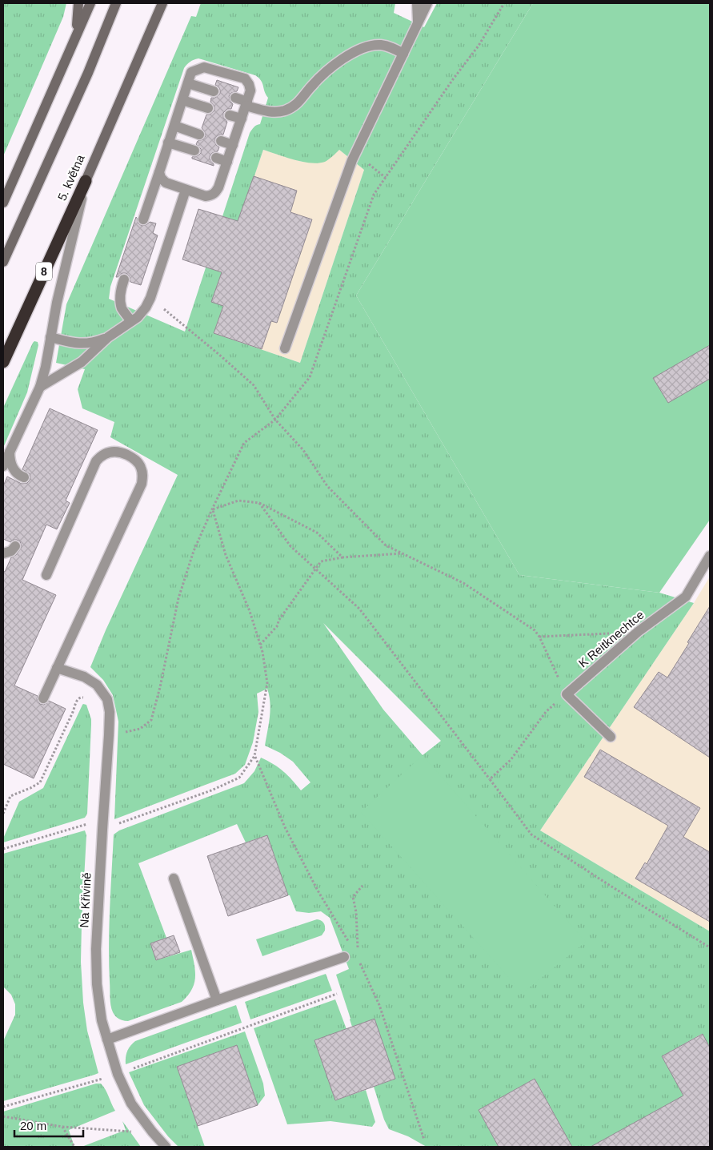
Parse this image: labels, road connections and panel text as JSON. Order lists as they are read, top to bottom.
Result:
{
  "streets": {
    "highway": ["5. května", "8"],
    "street": ["K Reitknechtce", "Na Křivině"]
  },
  "scale_bar": "20 m"
}
